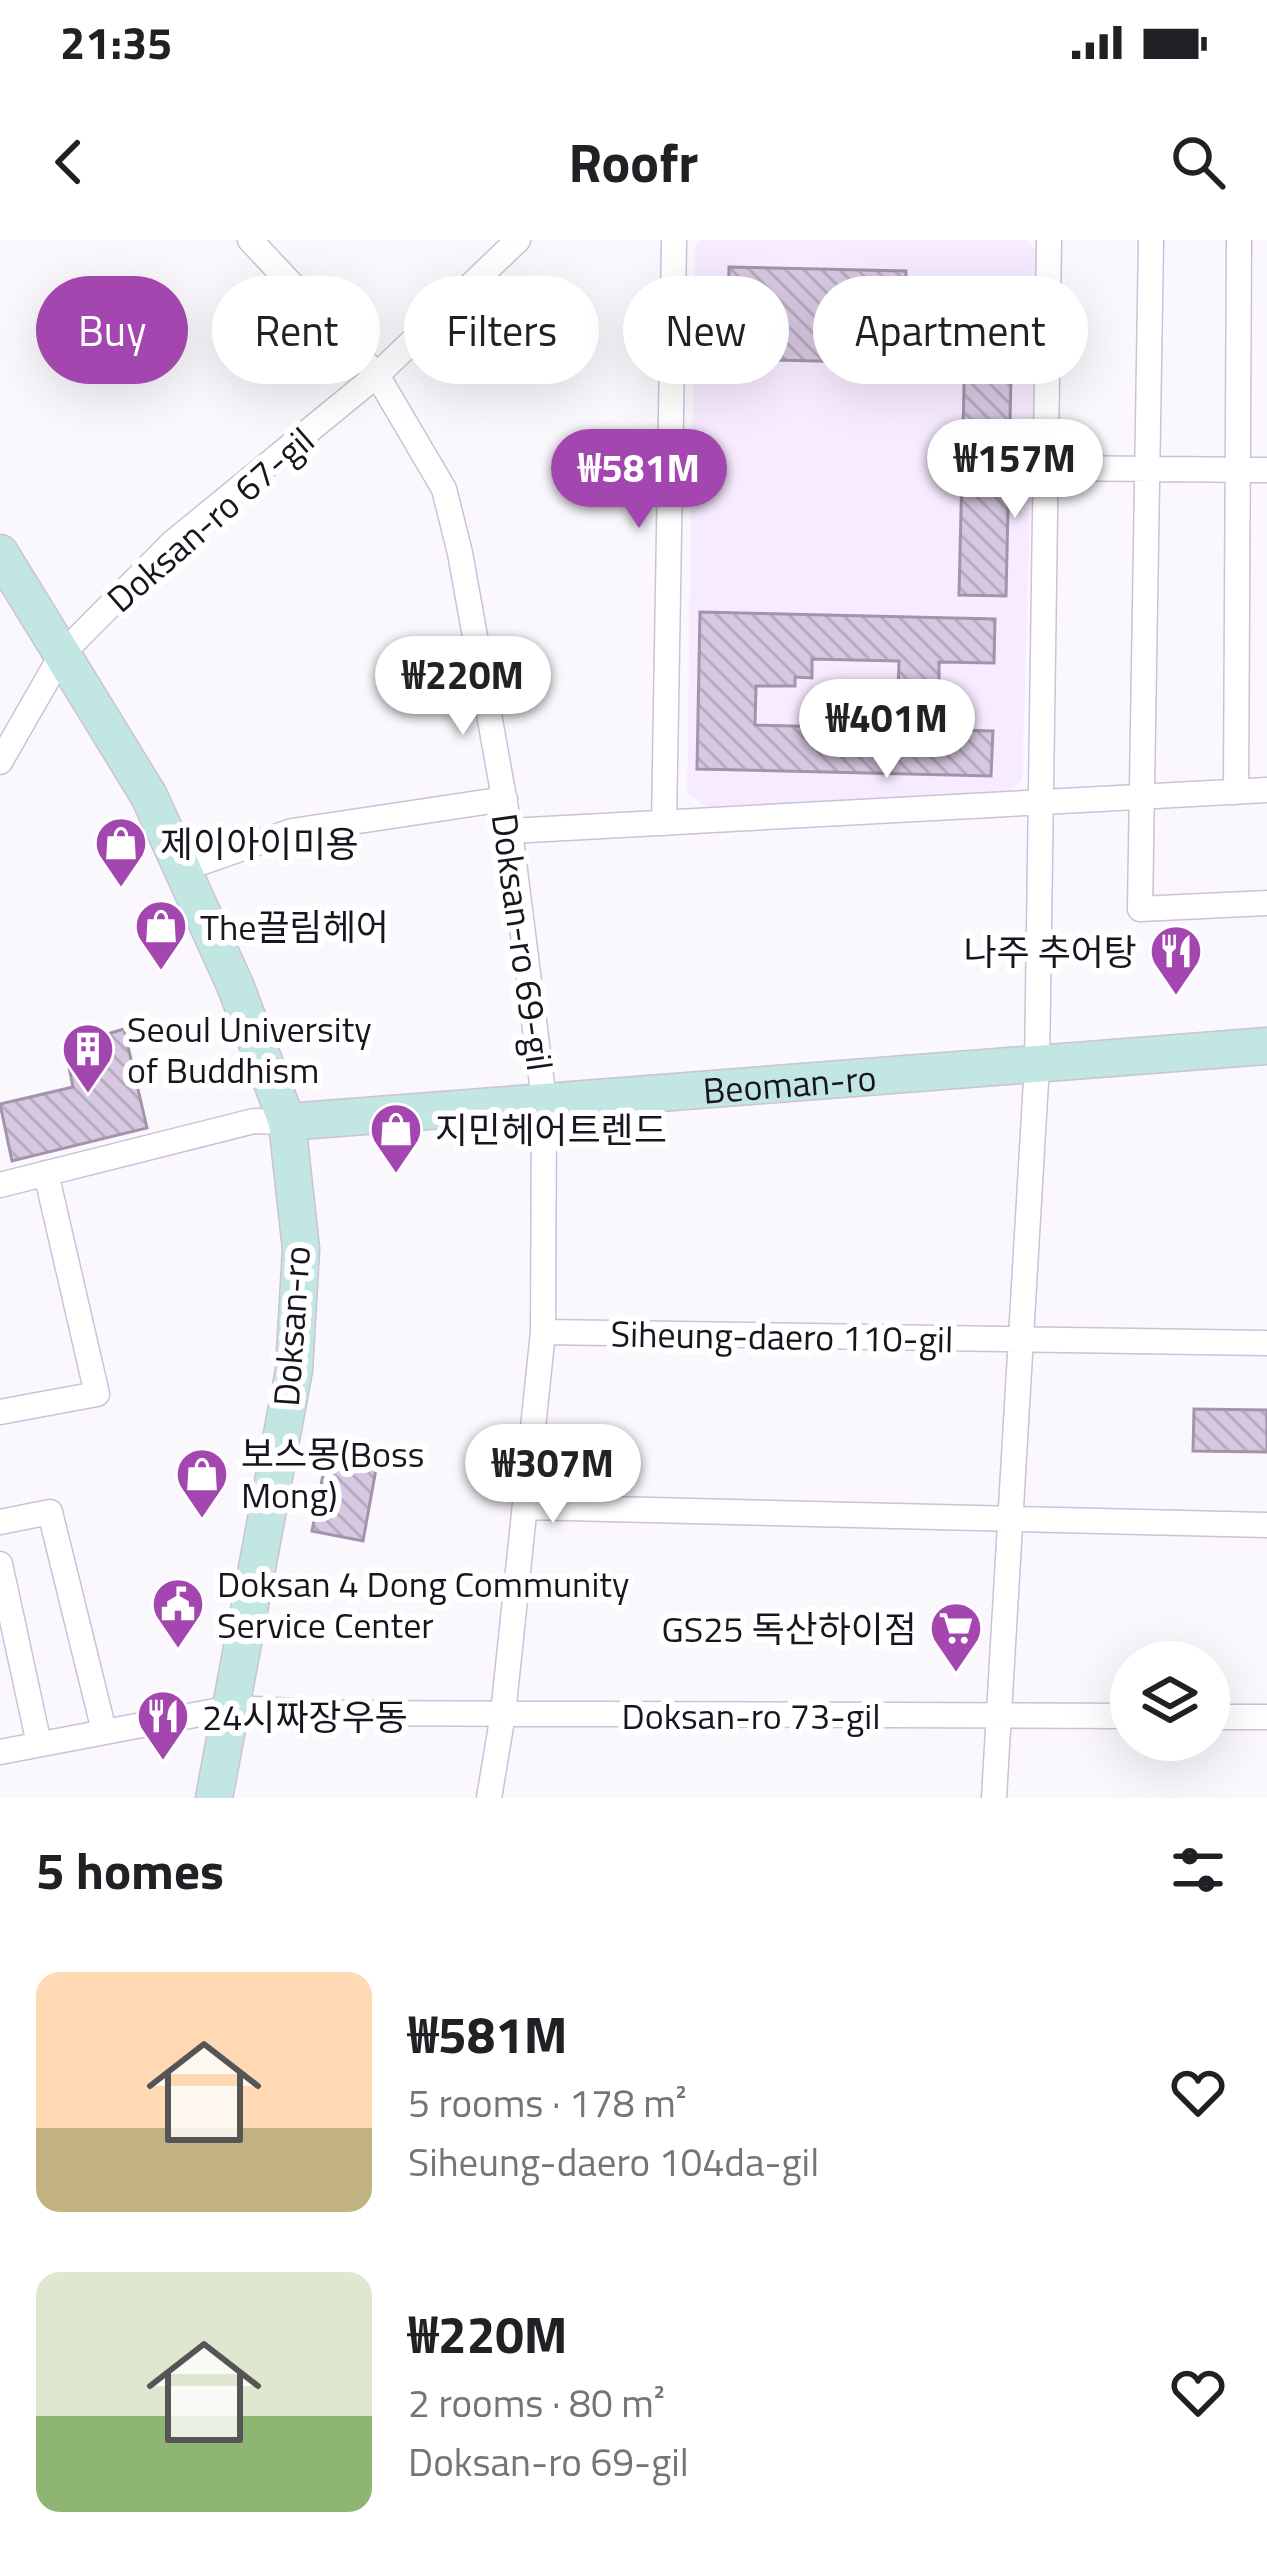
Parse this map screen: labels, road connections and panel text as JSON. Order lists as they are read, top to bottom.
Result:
{
  "streets": {
    "main road": ["Beoman-ro", "Doksan-ro"],
    "street": [
      "Doksan-ro 67-gil",
      "Doksan-ro 69-gil",
      "Siheung-daero 110-gil",
      "Doksan-ro 73-gil"
    ]
  },
  "crossings": [
    ["Doksan-ro 67-gil", "Doksan-ro"],
    ["Doksan-ro 69-gil", "Beoman-ro"],
    ["Beoman-ro", "Doksan-ro"],
    ["Doksan-ro", "Doksan-ro 73-gil"]
  ],
  "places": {
    "shop": [
      "제이아이미용",
      "The끌림헤어",
      "지민헤어트렌드",
      "보스몽(Boss Mong)"
    ],
    "restaurant": ["나주 추어탕", "24시짜장우동"],
    "building": ["Seoul University of Buddhism"],
    "public building": ["Doksan 4 Dong Community Service Center"],
    "supermarket": ["GS25 독산하이점"]
  },
  "page": {
    "status": "21:35",
    "header": "Roofr",
    "chip": [
      "Buy",
      "Rent",
      "Filters",
      "New",
      "Apartment"
    ],
    "price": [
      "₩157M",
      "₩581M",
      "₩220M",
      "₩401M",
      "₩307M"
    ],
    "heading": "5 homes",
    "list": [
      {
        "name": "₩581M",
        "note": "5 rooms · 178 m² · Siheung-daero 104da-gil"
      },
      {
        "name": "₩220M",
        "note": "2 rooms · 80 m² · Doksan-ro 69-gil"
      }
    ]
  }
}
